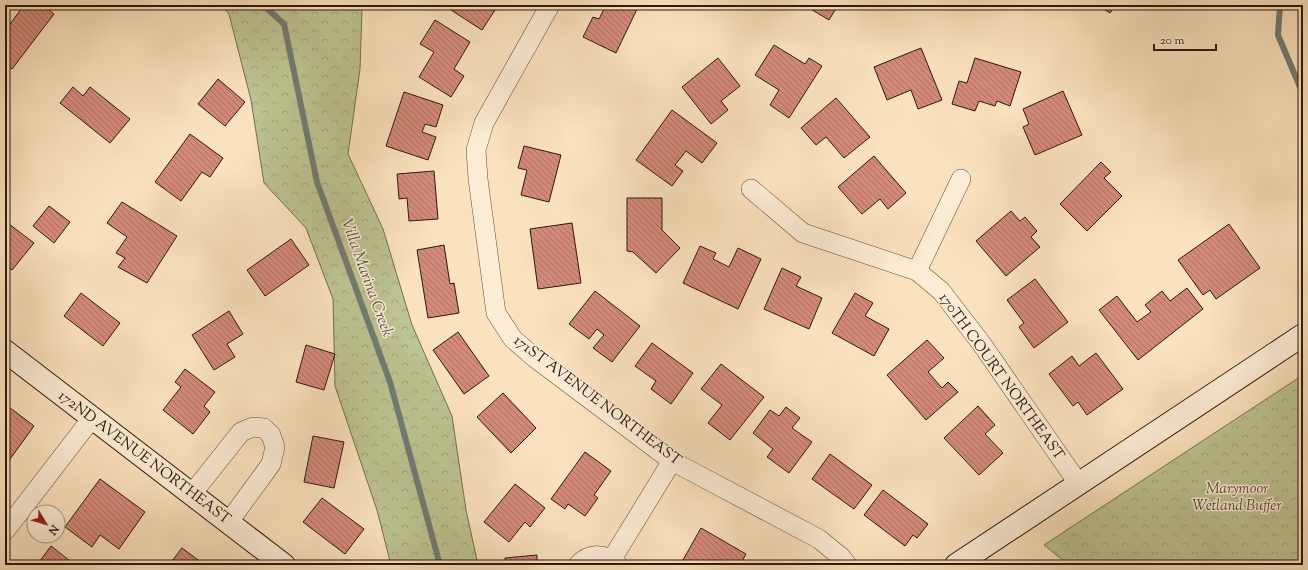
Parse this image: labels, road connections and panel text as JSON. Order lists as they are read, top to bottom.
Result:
{
  "streets": {
    "main road": ["172ND AVENUE NORTHEAST"],
    "street": ["170TH COURT NORTHEAST", "171ST AVENUE NORTHEAST"]
  },
  "water": ["Villa Marina Creek"],
  "parks": ["Marymoor Wetland Buffer"],
  "scale_bar": "20 m",
  "north": "bottom right"
}
